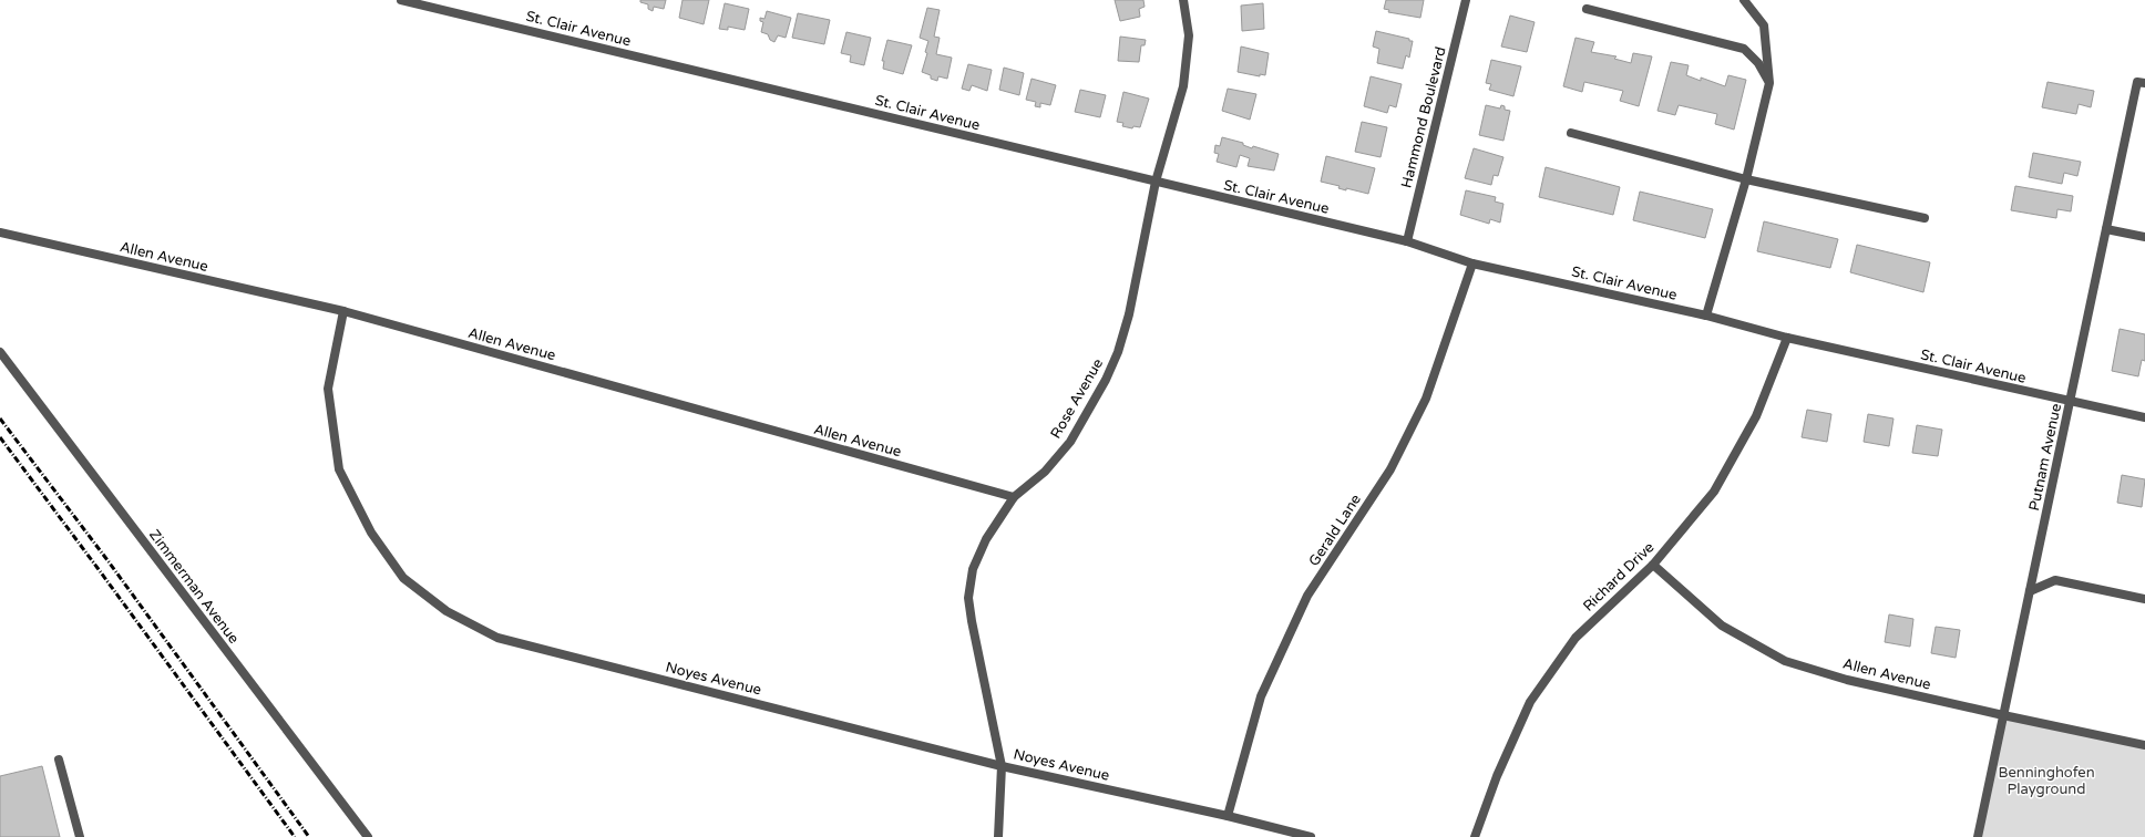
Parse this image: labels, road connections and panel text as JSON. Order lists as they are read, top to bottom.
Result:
{
  "streets": {
    "street": [
      "St. Clair Avenue",
      "Hammond Boulevard",
      "Allen Avenue",
      "Rose Avenue",
      "Putnam Avenue",
      "Gerald Lane",
      "Richard Drive",
      "Zimmerman Avenue",
      "Noyes Avenue"
    ]
  },
  "crossings": [
    ["St. Clair Avenue", "Hammond Boulevard"],
    ["St. Clair Avenue", "Rose Avenue"],
    ["St. Clair Avenue", "Putnam Avenue"],
    ["St. Clair Avenue", "Gerald Lane"],
    ["St. Clair Avenue", "Richard Drive"],
    ["Allen Avenue", "Rose Avenue"],
    ["Allen Avenue", "Putnam Avenue"],
    ["Allen Avenue", "Richard Drive"],
    ["Allen Avenue", "Noyes Avenue"],
    ["Rose Avenue", "Noyes Avenue"],
    ["Gerald Lane", "Noyes Avenue"]
  ],
  "parks": ["Benninghofen Playground"]
}
